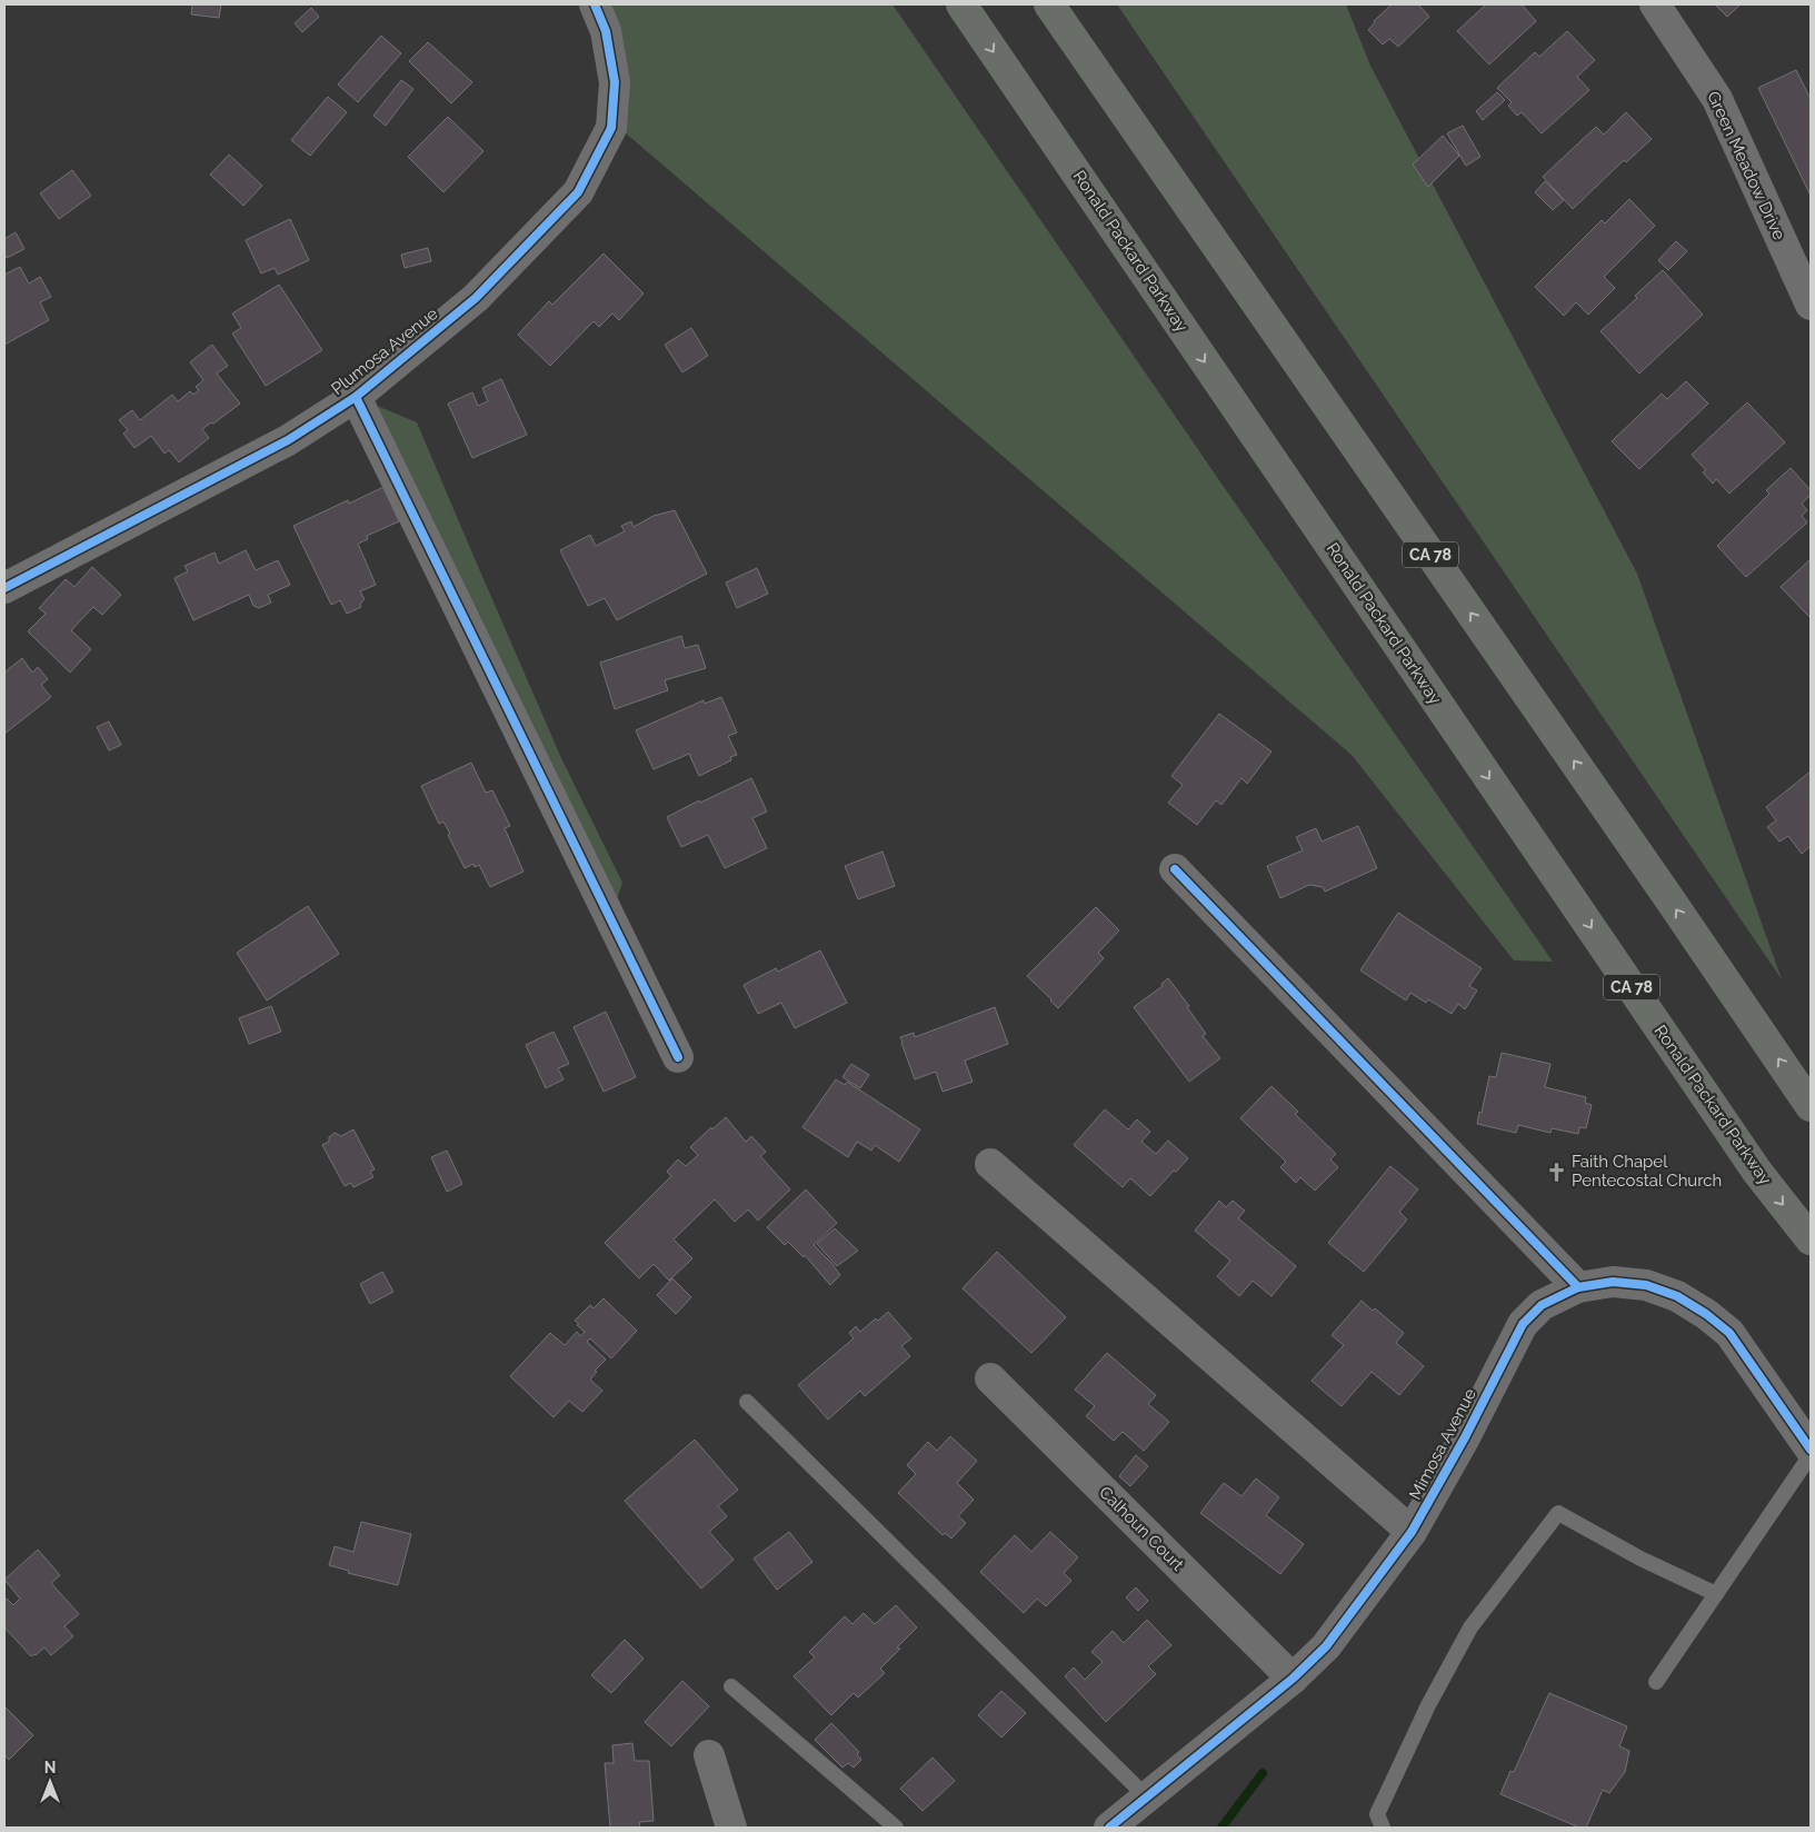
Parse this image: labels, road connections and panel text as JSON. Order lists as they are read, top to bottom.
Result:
{
  "streets": {
    "highway": ["Ronald Packard Parkway", "CA 78"],
    "street": [
      "Green Meadow Drive",
      "Plumosa Avenue",
      "Mimosa Avenue",
      "Calhoun Court"
    ]
  },
  "crossings": [
    ["Mimosa Avenue", "Calhoun Court"]
  ],
  "places": {
    "church": ["Faith Chapel Pentecostal Church"]
  },
  "north": "top"
}
